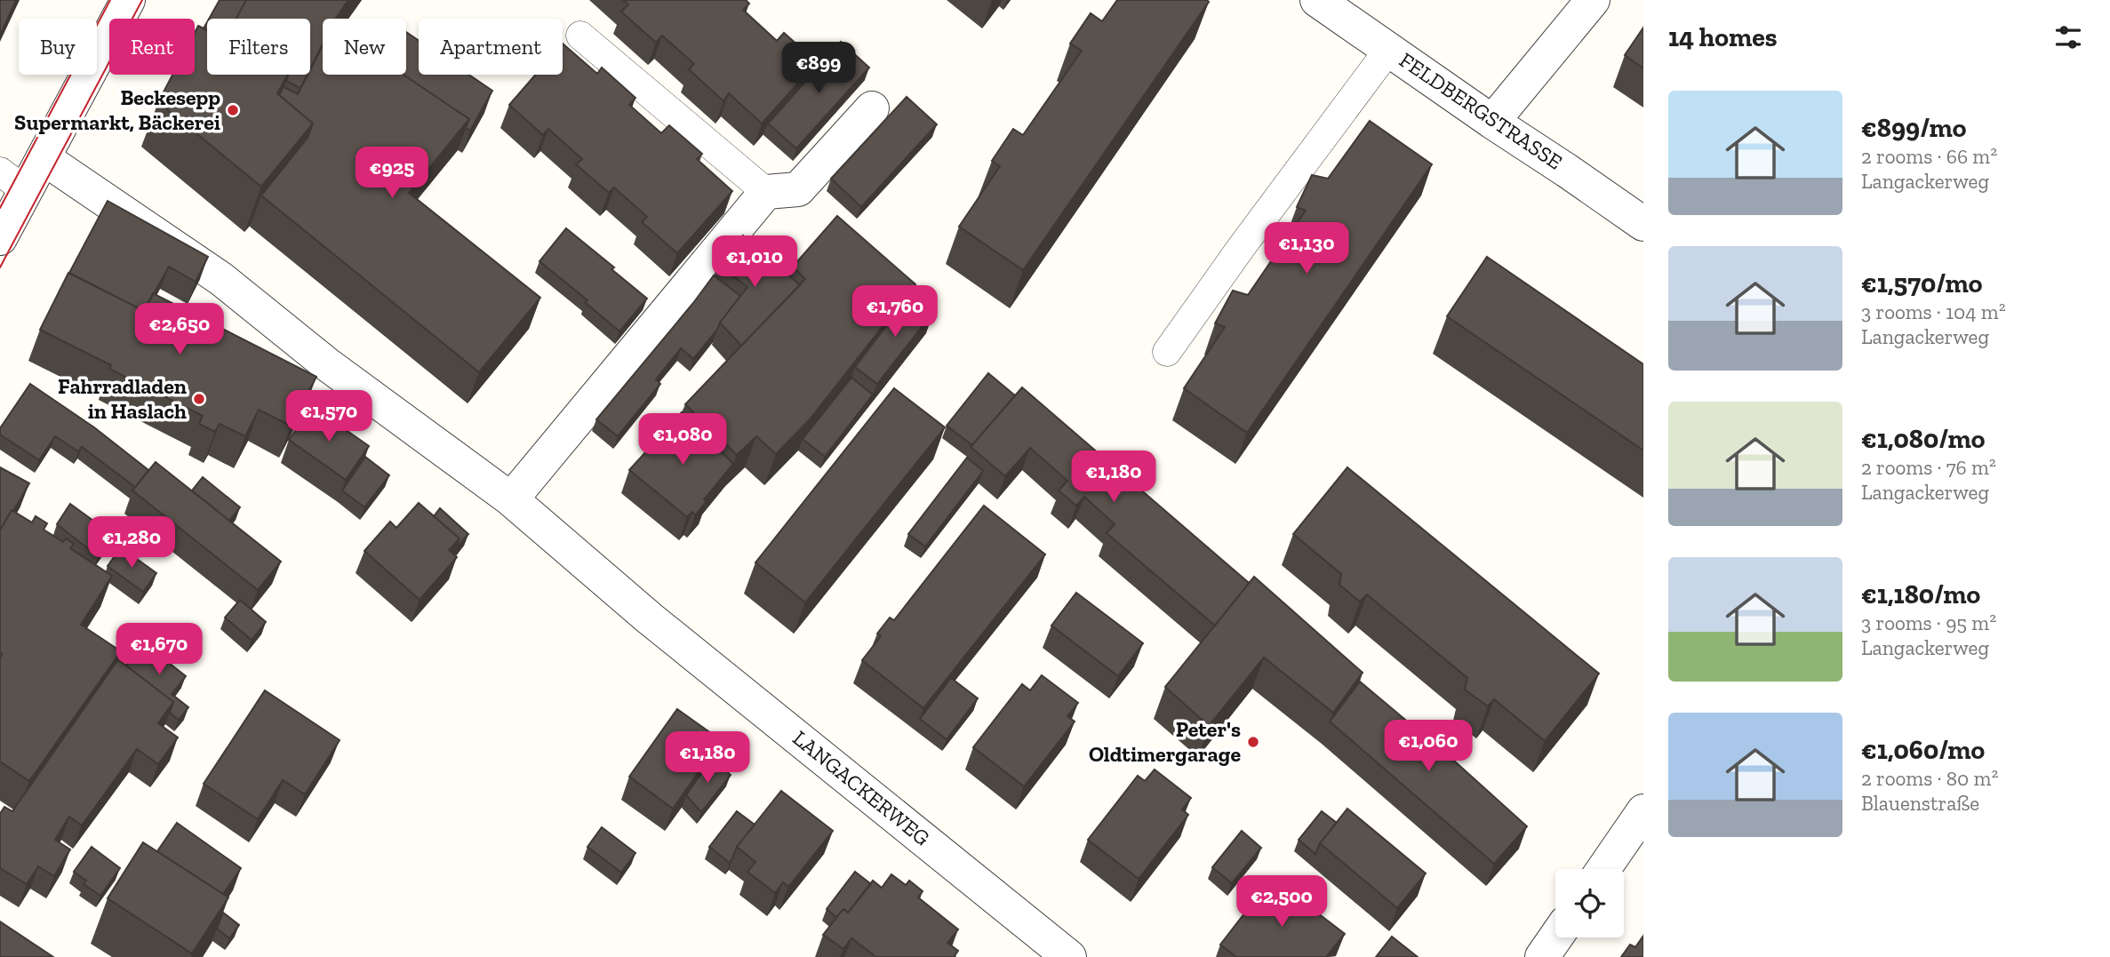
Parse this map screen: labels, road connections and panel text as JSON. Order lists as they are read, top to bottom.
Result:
{
  "streets": {
    "street": ["FELDBERGSTRASSE", "LANGACKERWEG"]
  },
  "places": ["Beckesepp Supermarkt, Bäckerei", "Fahrradladen in Haslach", "Peter's Oldtimergarage"],
  "page": {
    "heading": "14 homes",
    "chip": [
      "Buy",
      "Rent",
      "Filters",
      "New",
      "Apartment"
    ],
    "price": [
      "€899",
      "€925",
      "€1,130",
      "€1,010",
      "€1,760",
      "€2,650",
      "€1,570",
      "€1,080",
      "€1,180",
      "€1,280",
      "€1,670",
      "€1,060",
      "€1,180",
      "€2,500"
    ],
    "list": [
      {
        "name": "€899/mo",
        "note": "2 rooms · 66 m² · Langackerweg"
      },
      {
        "name": "€1,570/mo",
        "note": "3 rooms · 104 m² · Langackerweg"
      },
      {
        "name": "€1,080/mo",
        "note": "2 rooms · 76 m² · Langackerweg"
      },
      {
        "name": "€1,180/mo",
        "note": "3 rooms · 95 m² · Langackerweg"
      },
      {
        "name": "€1,060/mo",
        "note": "2 rooms · 80 m² · Blauenstraße"
      }
    ]
  }
}
